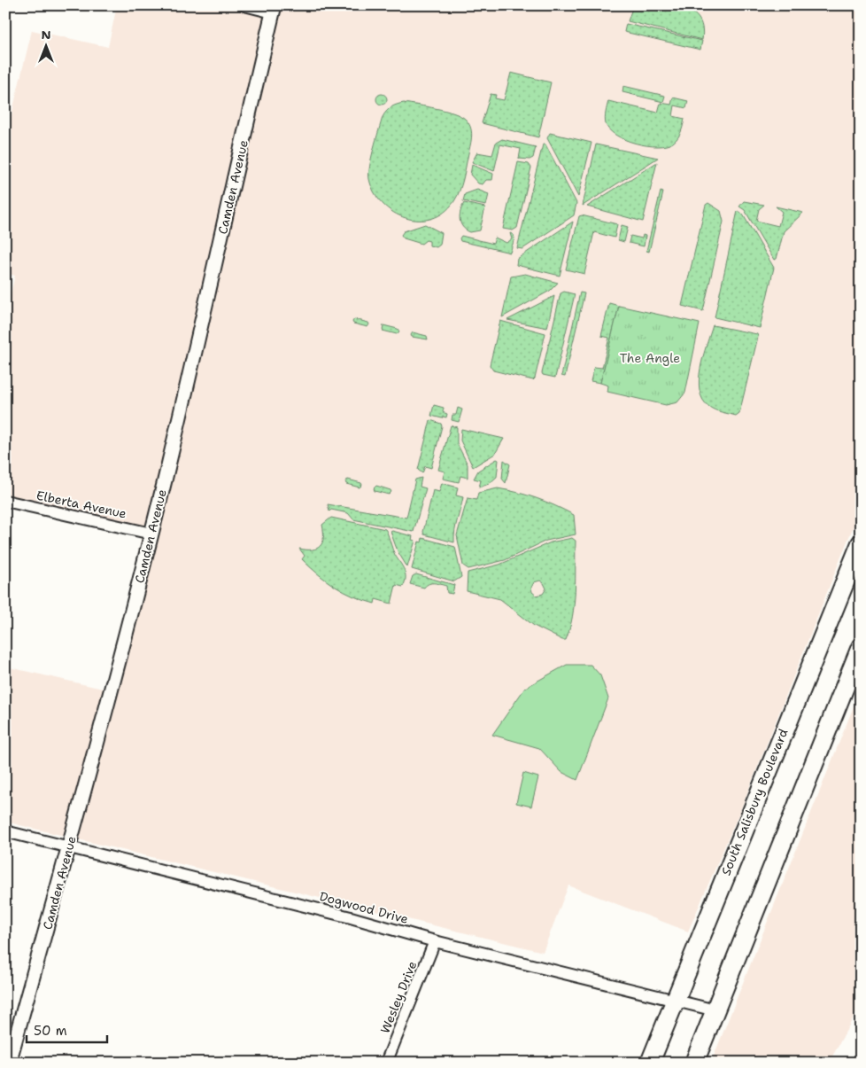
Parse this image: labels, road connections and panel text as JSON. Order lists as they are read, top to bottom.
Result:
{
  "streets": {
    "main road": ["South Salisbury Boulevard"],
    "street": [
      "Camden Avenue",
      "Elberta Avenue",
      "Dogwood Drive",
      "Wesley Drive"
    ]
  },
  "crossings": [
    ["Camden Avenue", "Elberta Avenue"],
    ["Camden Avenue", "Dogwood Drive"],
    ["South Salisbury Boulevard", "Dogwood Drive"],
    ["Dogwood Drive", "Wesley Drive"]
  ],
  "parks": ["The Angle"],
  "scale_bar": "50 m",
  "north": "top"
}
